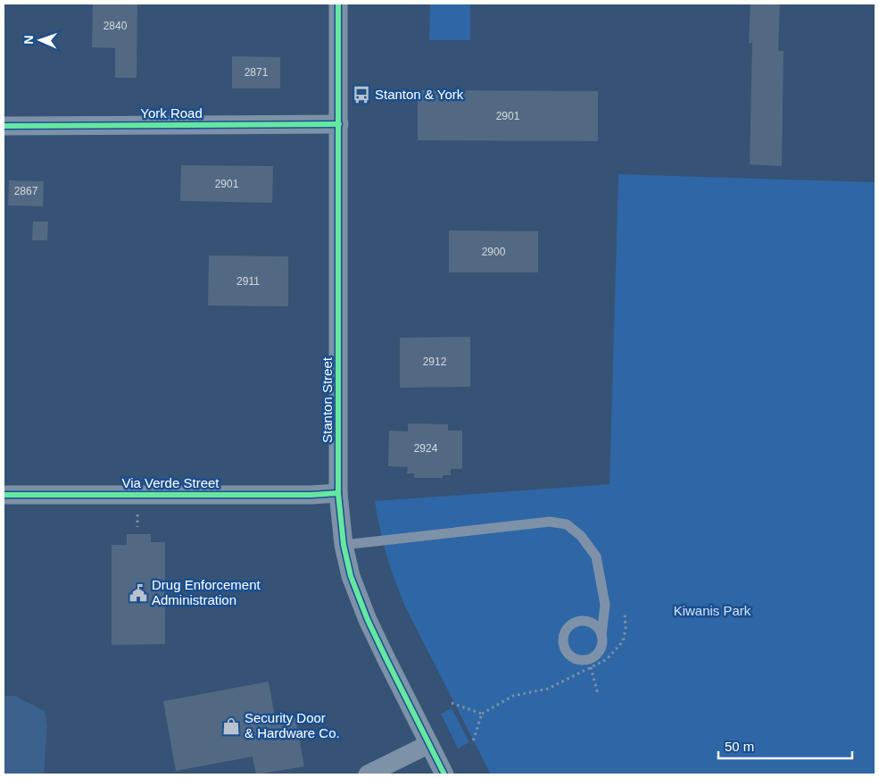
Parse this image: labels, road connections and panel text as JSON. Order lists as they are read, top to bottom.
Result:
{
  "streets": {
    "street": ["York Road", "Stanton Street", "Via Verde Street"]
  },
  "crossings": [
    ["York Road", "Stanton Street"],
    ["Stanton Street", "Via Verde Street"]
  ],
  "parks": ["Kiwanis Park"],
  "places": {
    "bus stop": ["Stanton & York"],
    "public building": ["Drug Enforcement Administration"],
    "shop": ["Security Door & Hardware Co."]
  },
  "house_numbers": [
    "2840",
    "2871",
    "2901",
    "2901",
    "2867",
    "2900",
    "2911",
    "2912",
    "2924"
  ],
  "scale_bar": "50 m",
  "north": "left"
}
